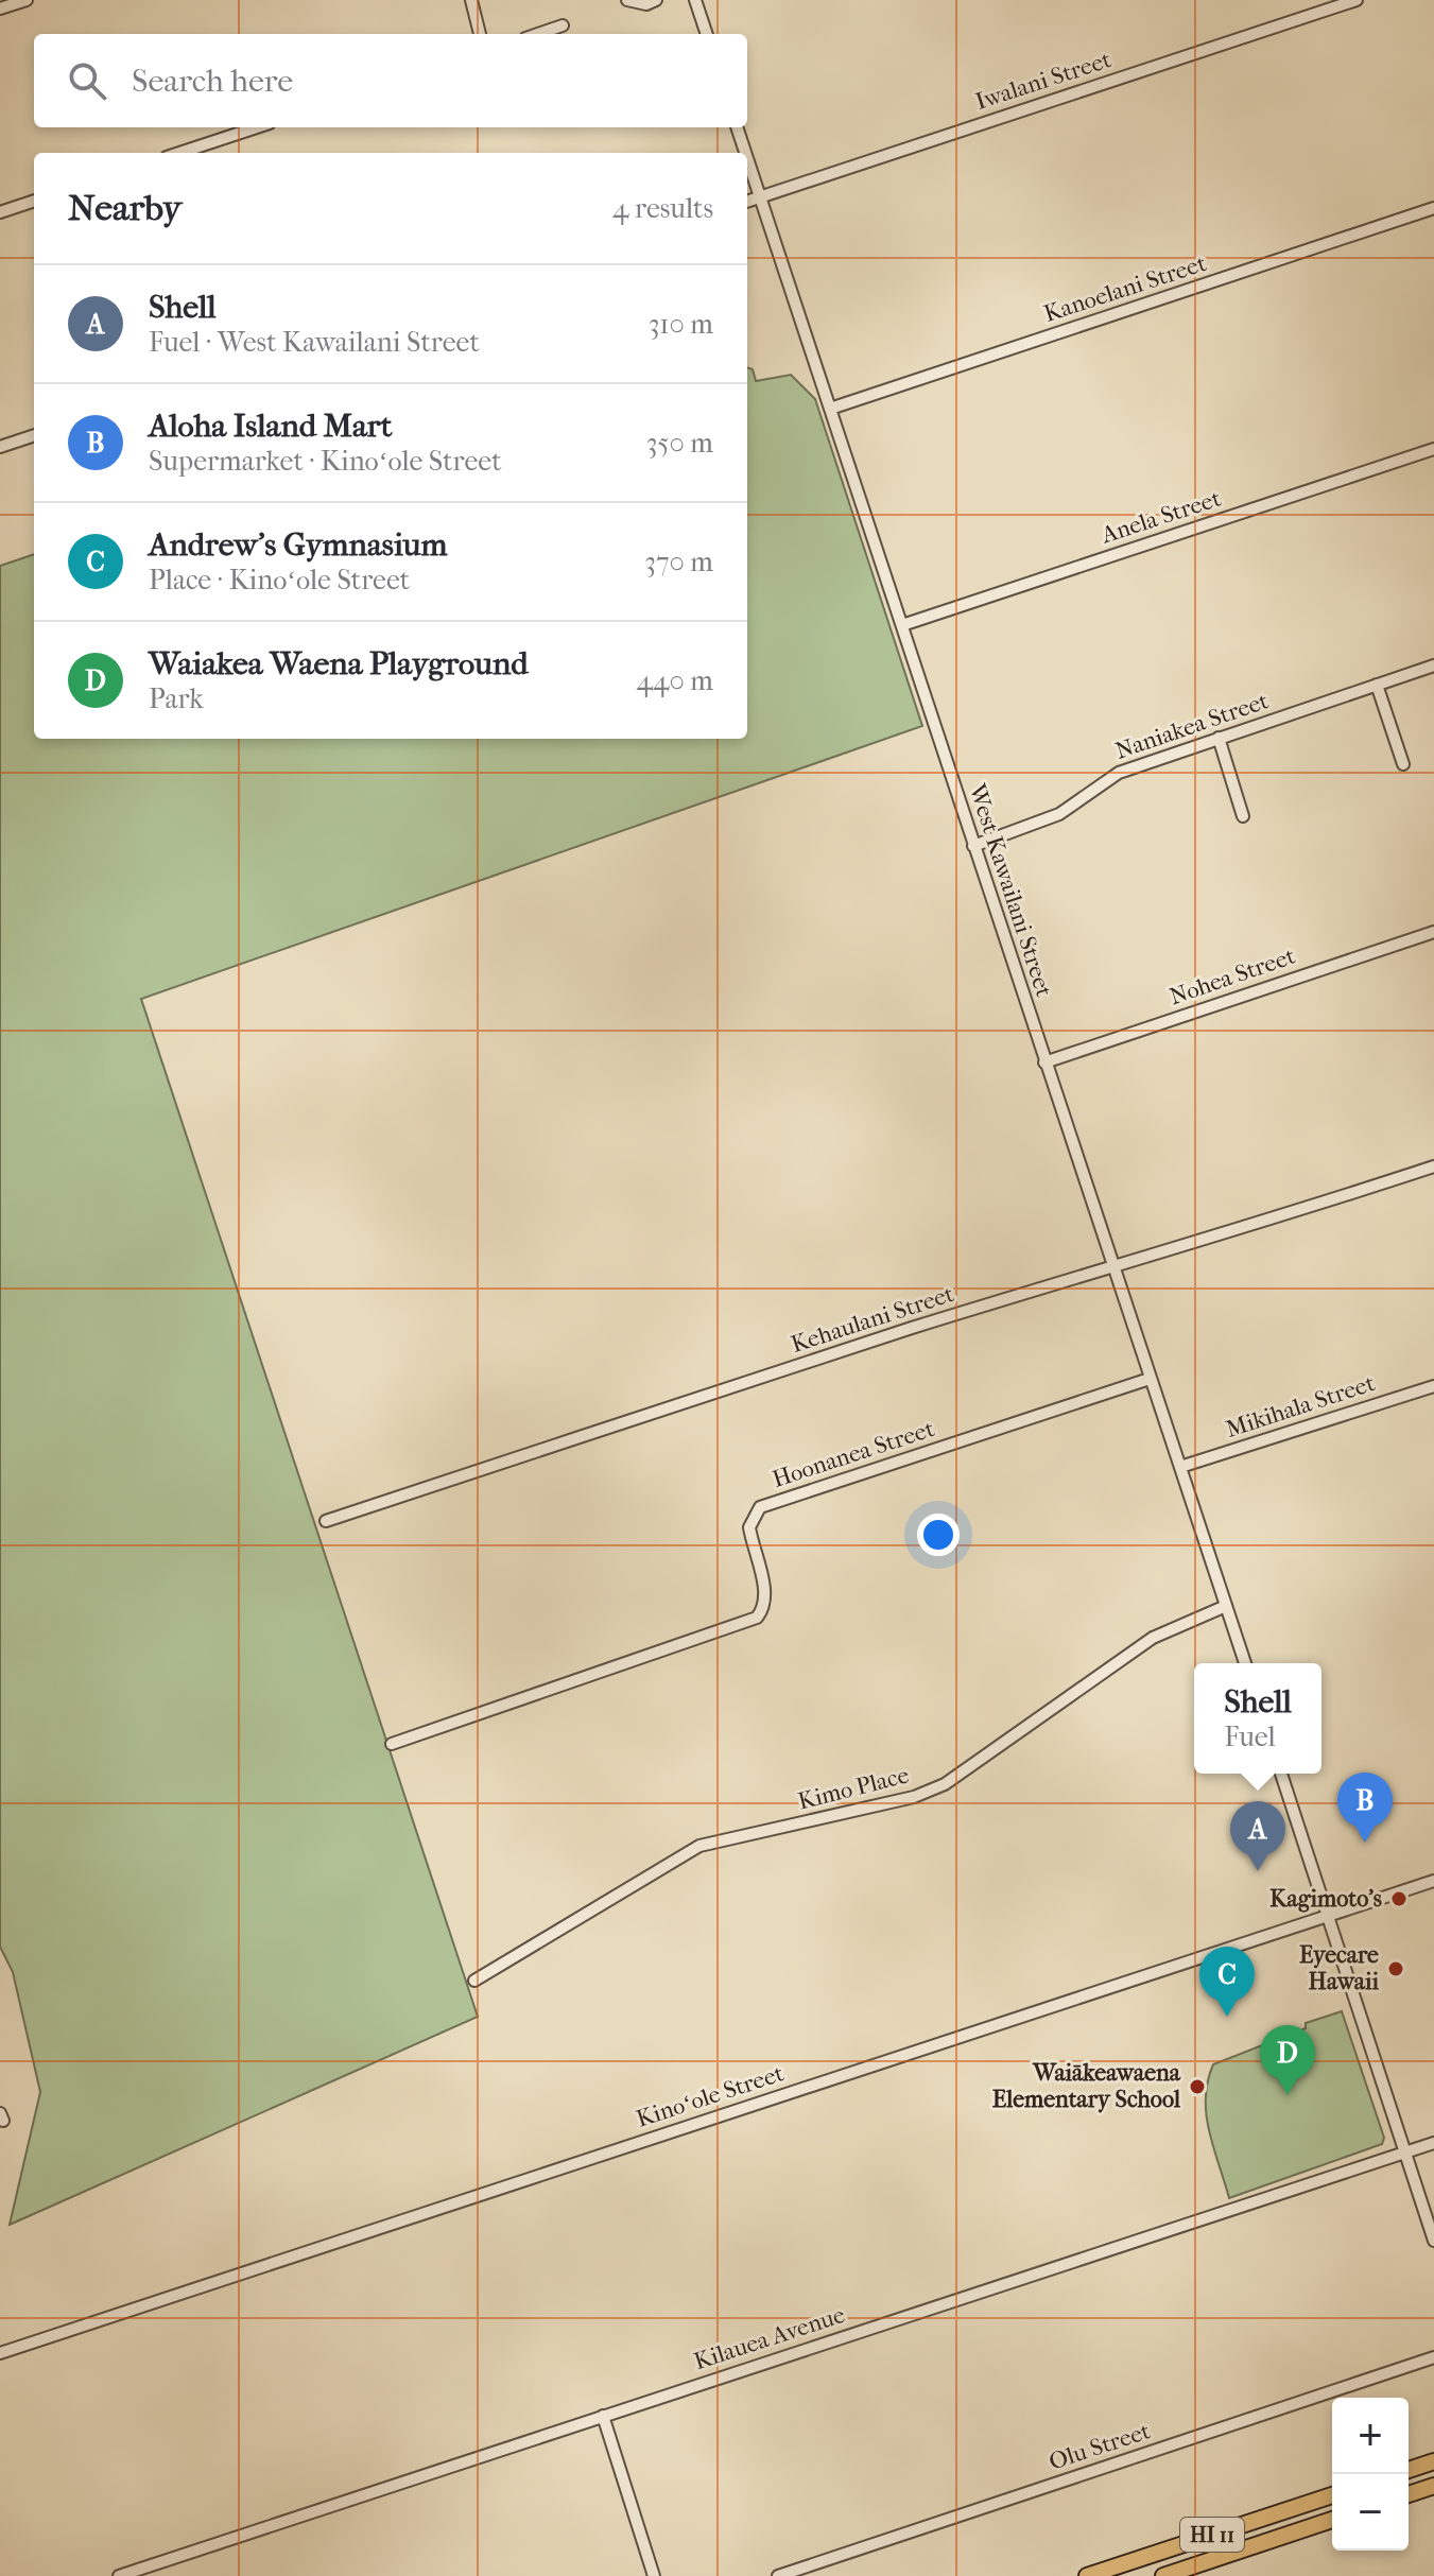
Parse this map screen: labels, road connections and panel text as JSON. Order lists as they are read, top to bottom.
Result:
{
  "streets": {
    "highway": ["HI 11"],
    "street": [
      "Iwalani Street",
      "Kanoelani Street",
      "Anela Street",
      "Naniakea Street",
      "West Kawailani Street",
      "Nohea Street",
      "Kehaulani Street",
      "Mikihala Street",
      "Hoonanea Street",
      "Kimo Place",
      "Kinoʻole Street",
      "Kilauea Avenue",
      "Olu Street"
    ]
  },
  "crossings": [
    ["Iwalani Street", "West Kawailani Street"],
    ["Kanoelani Street", "West Kawailani Street"],
    ["Anela Street", "West Kawailani Street"],
    ["Naniakea Street", "West Kawailani Street"],
    ["West Kawailani Street", "Nohea Street"],
    ["West Kawailani Street", "Kehaulani Street"],
    ["West Kawailani Street", "Mikihala Street"],
    ["West Kawailani Street", "Hoonanea Street"],
    ["West Kawailani Street", "Kimo Place"]
  ],
  "places": ["Kagimoto’s", "Eyecare Hawaii", "Waiākeawaena Elementary School"],
  "page": {
    "search": "Search here",
    "heading": ["Nearby", "4 results"],
    "list": [
      {
        "mark": "A",
        "name": "Shell",
        "note": "Fuel · West Kawailani Street",
        "value": "310 m"
      },
      {
        "mark": "B",
        "name": "Aloha Island Mart",
        "note": "Supermarket · Kinoʻole Street",
        "value": "350 m"
      },
      {
        "mark": "C",
        "name": "Andrew’s Gymnasium",
        "note": "Place · Kinoʻole Street",
        "value": "370 m"
      },
      {
        "mark": "D",
        "name": "Waiakea Waena Playground",
        "note": "Park",
        "value": "440 m"
      }
    ],
    "popup": ["Shell", "Fuel"],
    "pins": [
      "B",
      "A",
      "C",
      "D"
    ],
    "map_buttons": ["+", "−"]
  }
}
